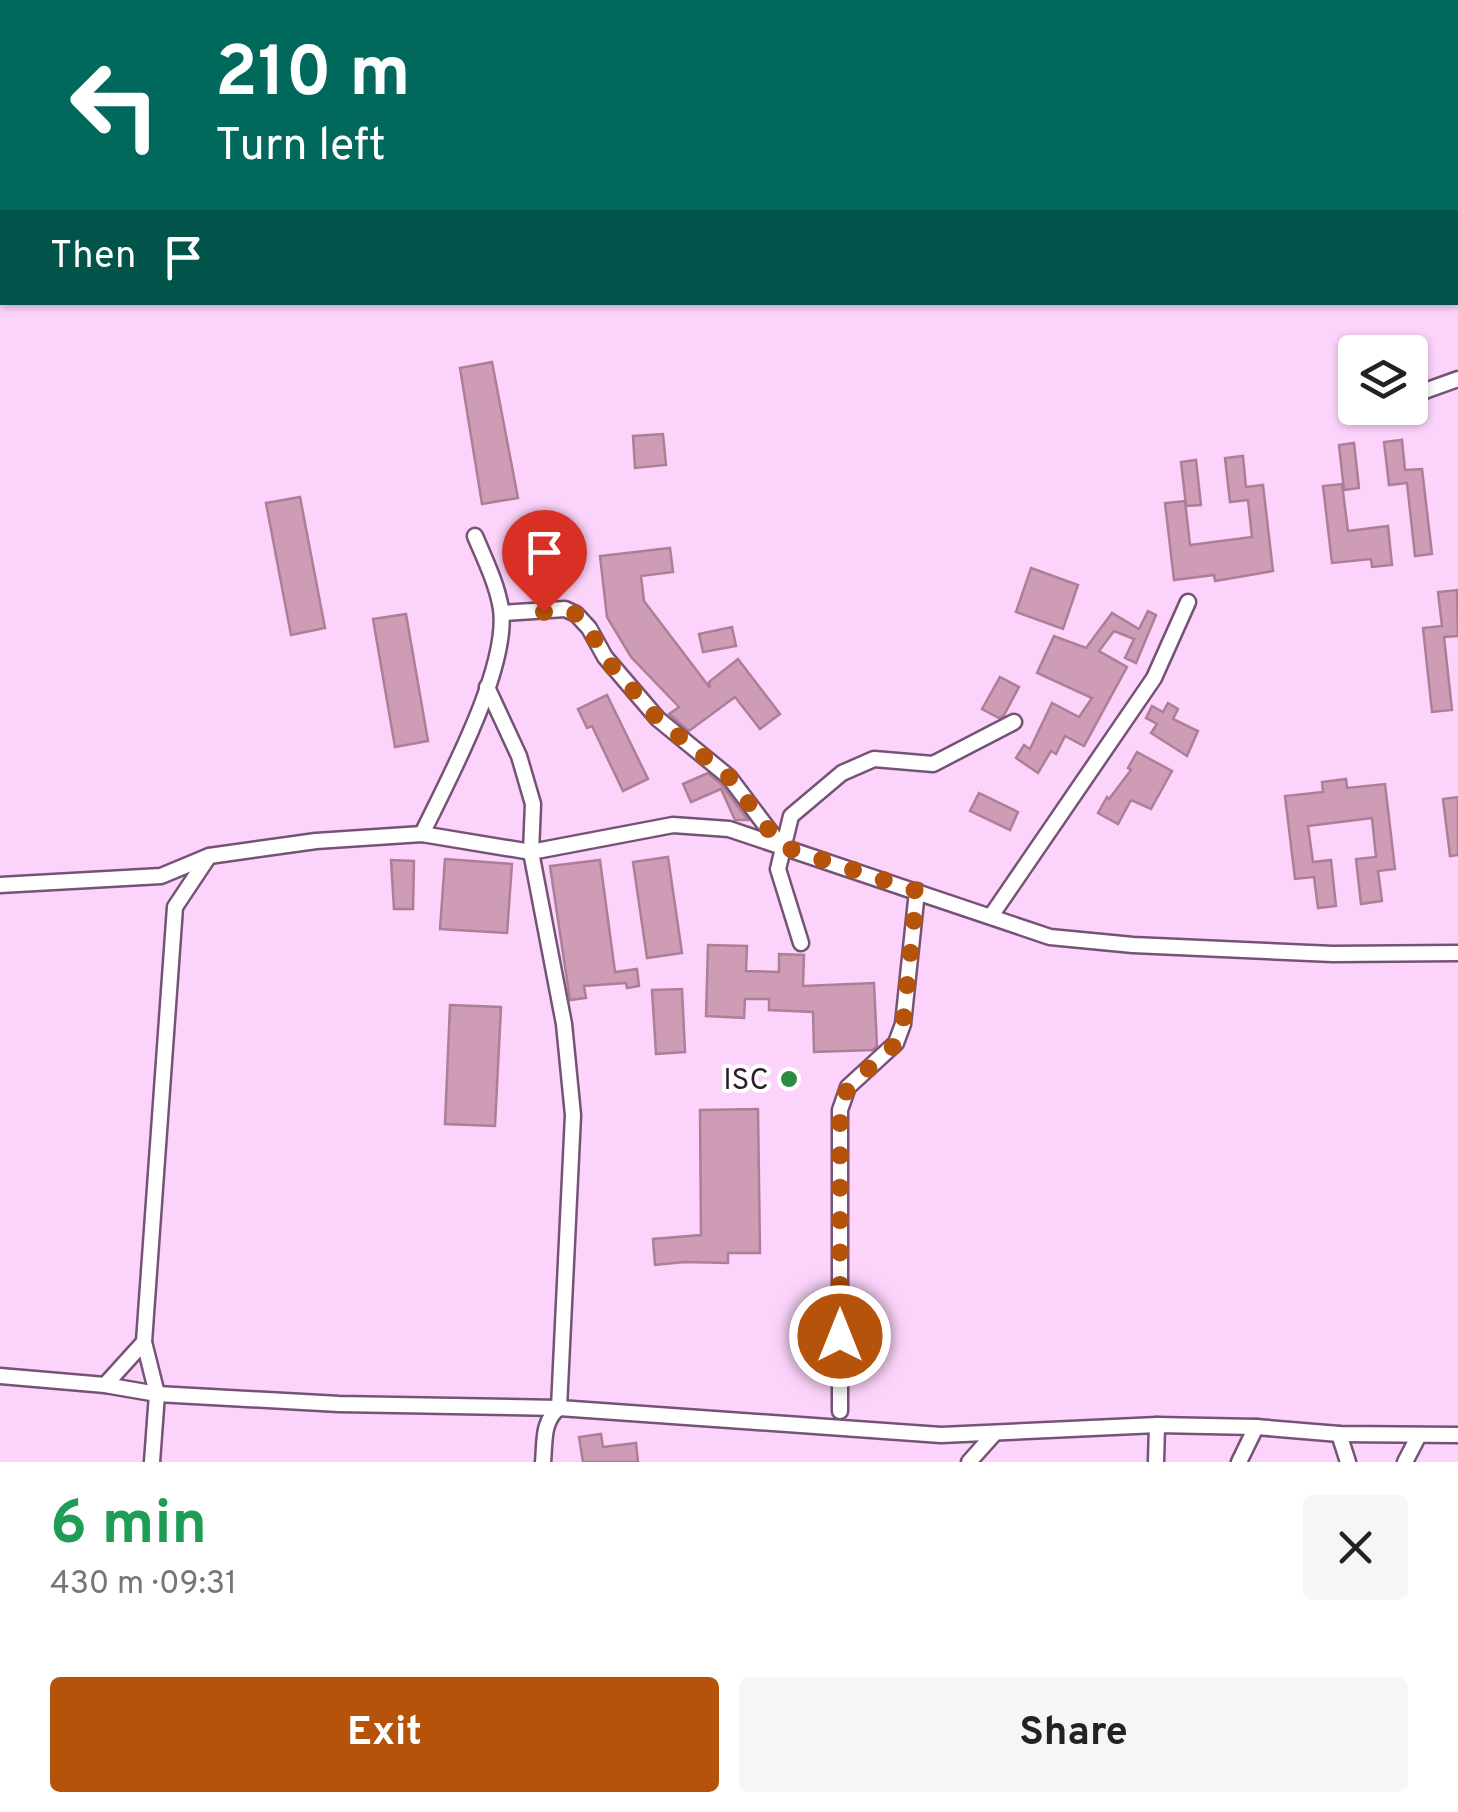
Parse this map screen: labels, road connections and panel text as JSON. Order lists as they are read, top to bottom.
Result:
{
  "places": ["ISC"],
  "page": {
    "turn": ["210 m", "Turn left"],
    "then": "Then",
    "heading": ["6 min", "430 m · 09:31"],
    "buttons": ["Exit", "Share"]
  }
}
